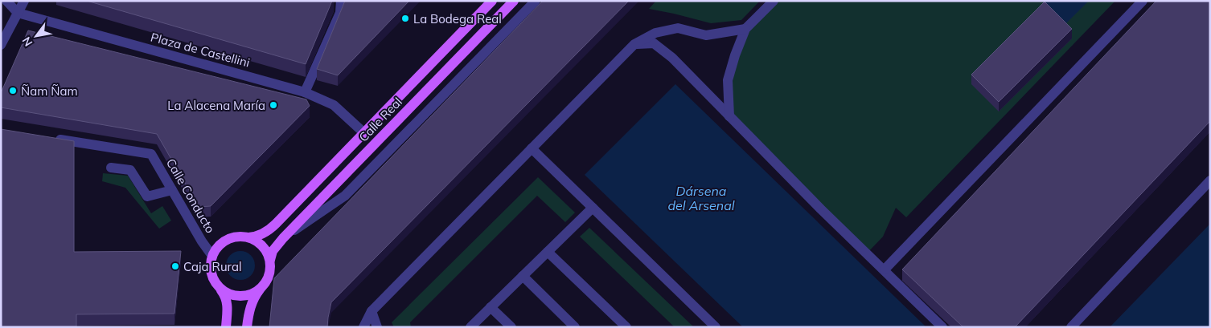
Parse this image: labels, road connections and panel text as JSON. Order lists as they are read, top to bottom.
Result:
{
  "streets": {
    "main road": ["Calle Real"],
    "street": ["Plaza de Castellini", "Calle Conducto"]
  },
  "crossings": [
    ["Plaza de Castellini", "Calle Real"],
    ["Calle Real", "Calle Conducto"]
  ],
  "water": ["Dársena del Arsenal"],
  "places": [
    "La Bodega Real",
    "Ñam Ñam",
    "La Alacena María",
    "Caja Rural"
  ],
  "north": "bottom left"
}
